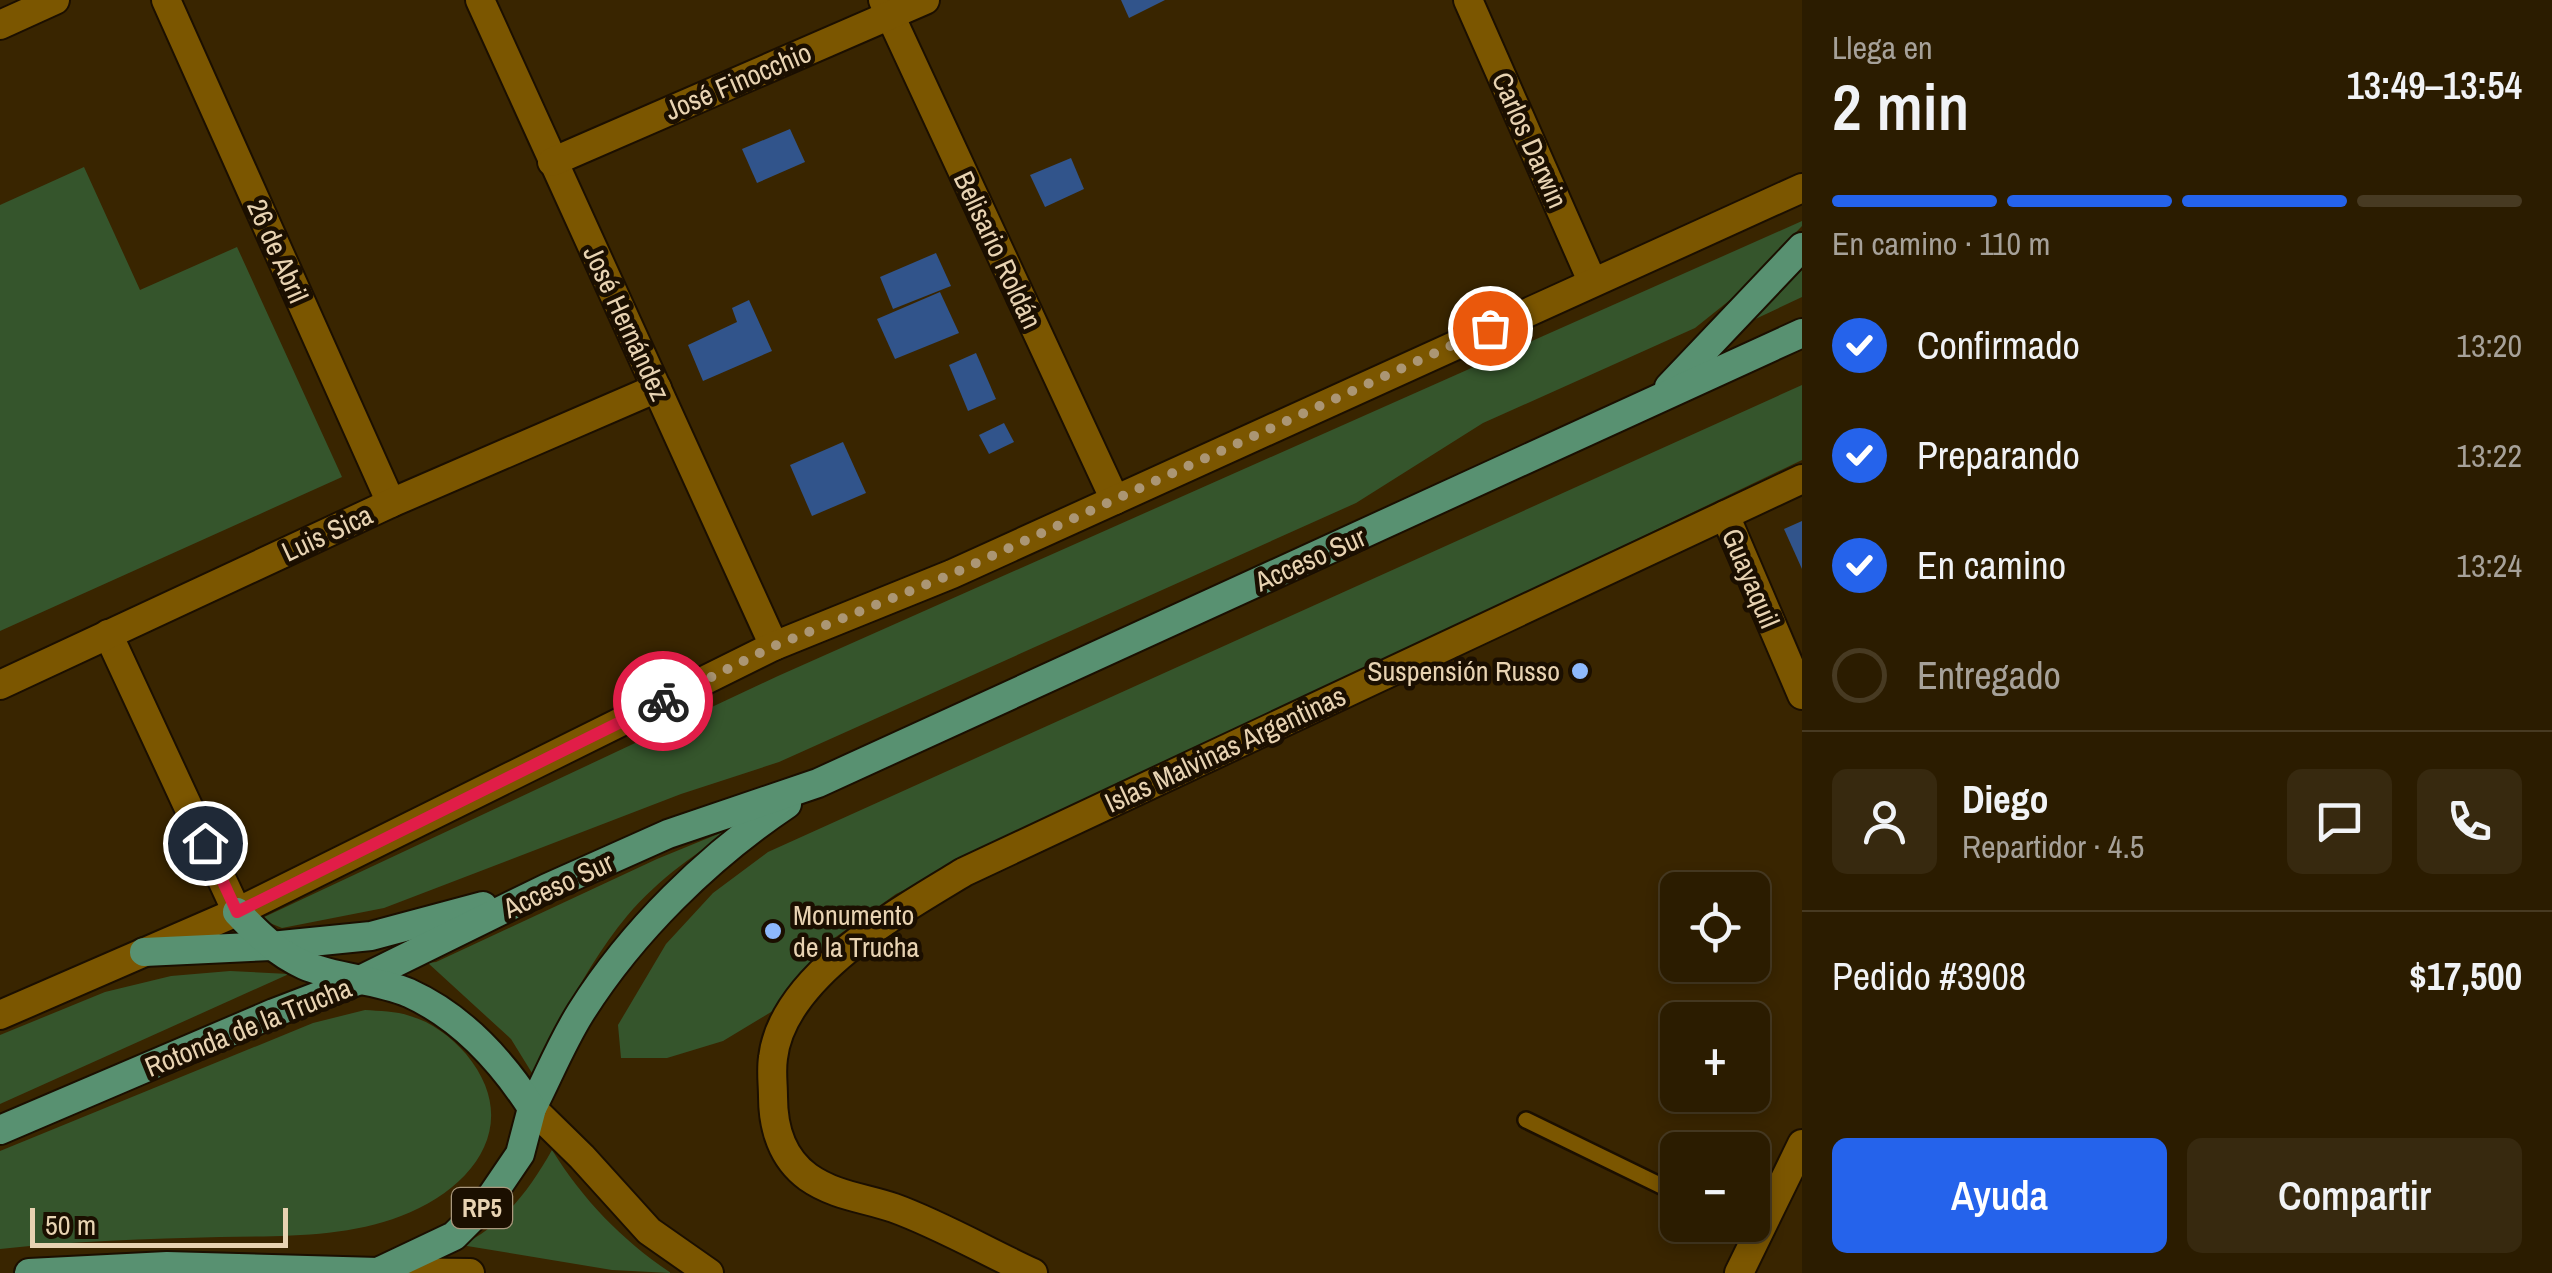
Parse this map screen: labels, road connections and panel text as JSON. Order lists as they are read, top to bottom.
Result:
{
  "streets": {
    "main road": ["Acceso Sur", "Rotonda de la Trucha", "RP5"],
    "street": [
      "José Finocchio",
      "Carlos Darwin",
      "Belisario Roldán",
      "26 de Abril",
      "José Hernández",
      "Luis Sica",
      "Guayaquil",
      "Islas Malvinas Argentinas"
    ]
  },
  "crossings": [
    ["José Finocchio", "Belisario Roldán"],
    ["José Finocchio", "José Hernández"],
    ["26 de Abril", "Luis Sica"],
    ["José Hernández", "Luis Sica"],
    ["Acceso Sur", "Rotonda de la Trucha"],
    ["Acceso Sur", "RP5"],
    ["Guayaquil", "Islas Malvinas Argentinas"],
    ["Rotonda de la Trucha", "RP5"]
  ],
  "places": ["Suspensión Russo", "Monumento de la Trucha"],
  "scale_bar": "50 m",
  "page": {
    "heading": ["2 min", "Llega en", "13:49–13:54"],
    "panel": [
      "Diego",
      "Repartidor · 4.5",
      "Pedido #3908",
      "$17,500"
    ],
    "bar": "En camino · 110 m",
    "list": [
      ["Confirmado", "13:20"],
      ["Preparando", "13:22"],
      ["En camino", "13:24"],
      "Entregado"
    ],
    "map_buttons": ["+", "−"],
    "buttons": ["Ayuda", "Compartir"],
    "scale": "50 m"
  }
}
